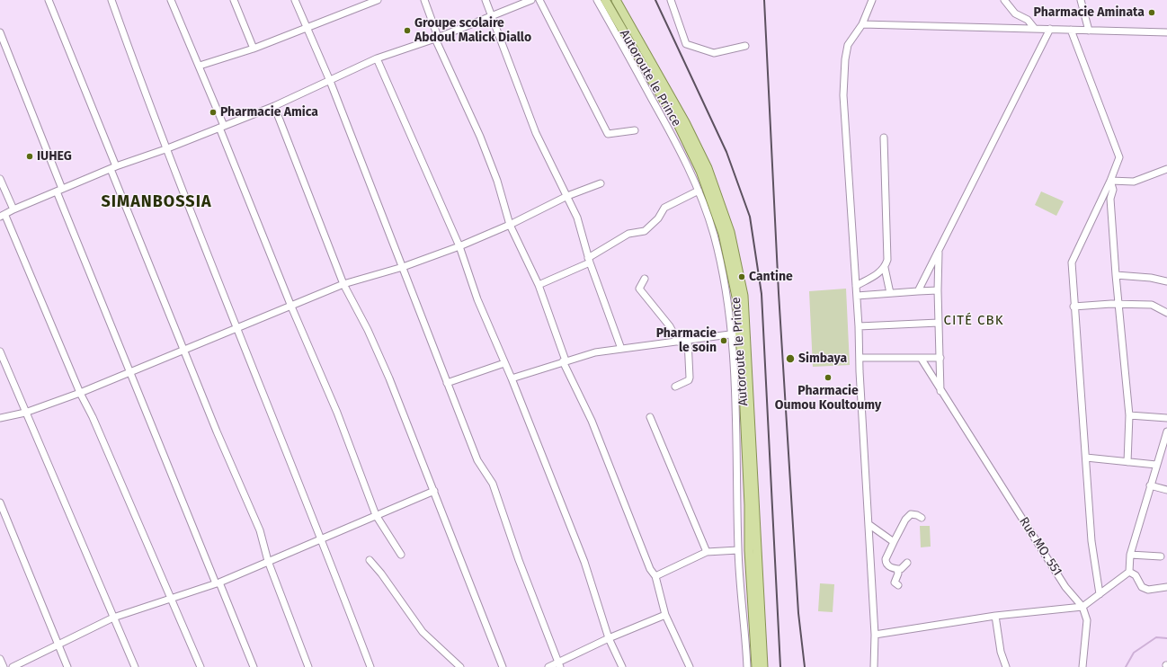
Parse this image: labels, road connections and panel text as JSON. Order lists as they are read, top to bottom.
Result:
{
  "streets": {
    "main road": ["Autoroute le Prince"],
    "street": ["Rue MO. 551"]
  },
  "districts": ["SIMANBOSSIA", "CITÉ CBK"],
  "places": [
    "Pharmacie Aminata",
    "Groupe scolaire Abdoul Malick Diallo",
    "Pharmacie Amica",
    "IUHEG",
    "Cantine",
    "Pharmacie le soin",
    "Simbaya",
    "Pharmacie Oumou Koultoumy"
  ]
}
